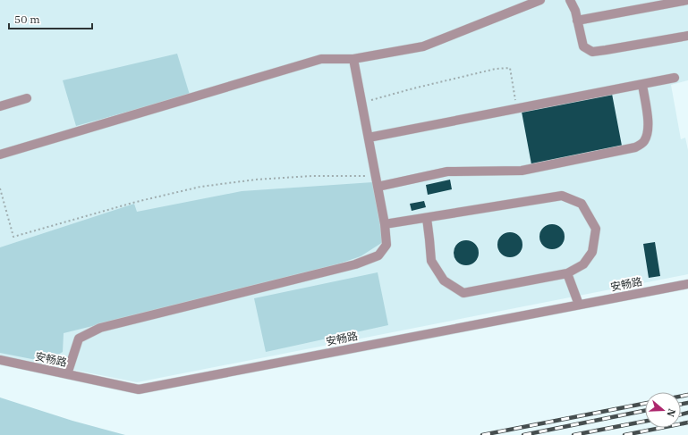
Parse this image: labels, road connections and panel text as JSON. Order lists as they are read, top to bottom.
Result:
{
  "streets": {
    "street": ["安畅路"]
  },
  "scale_bar": "50 m",
  "north": "right"
}
